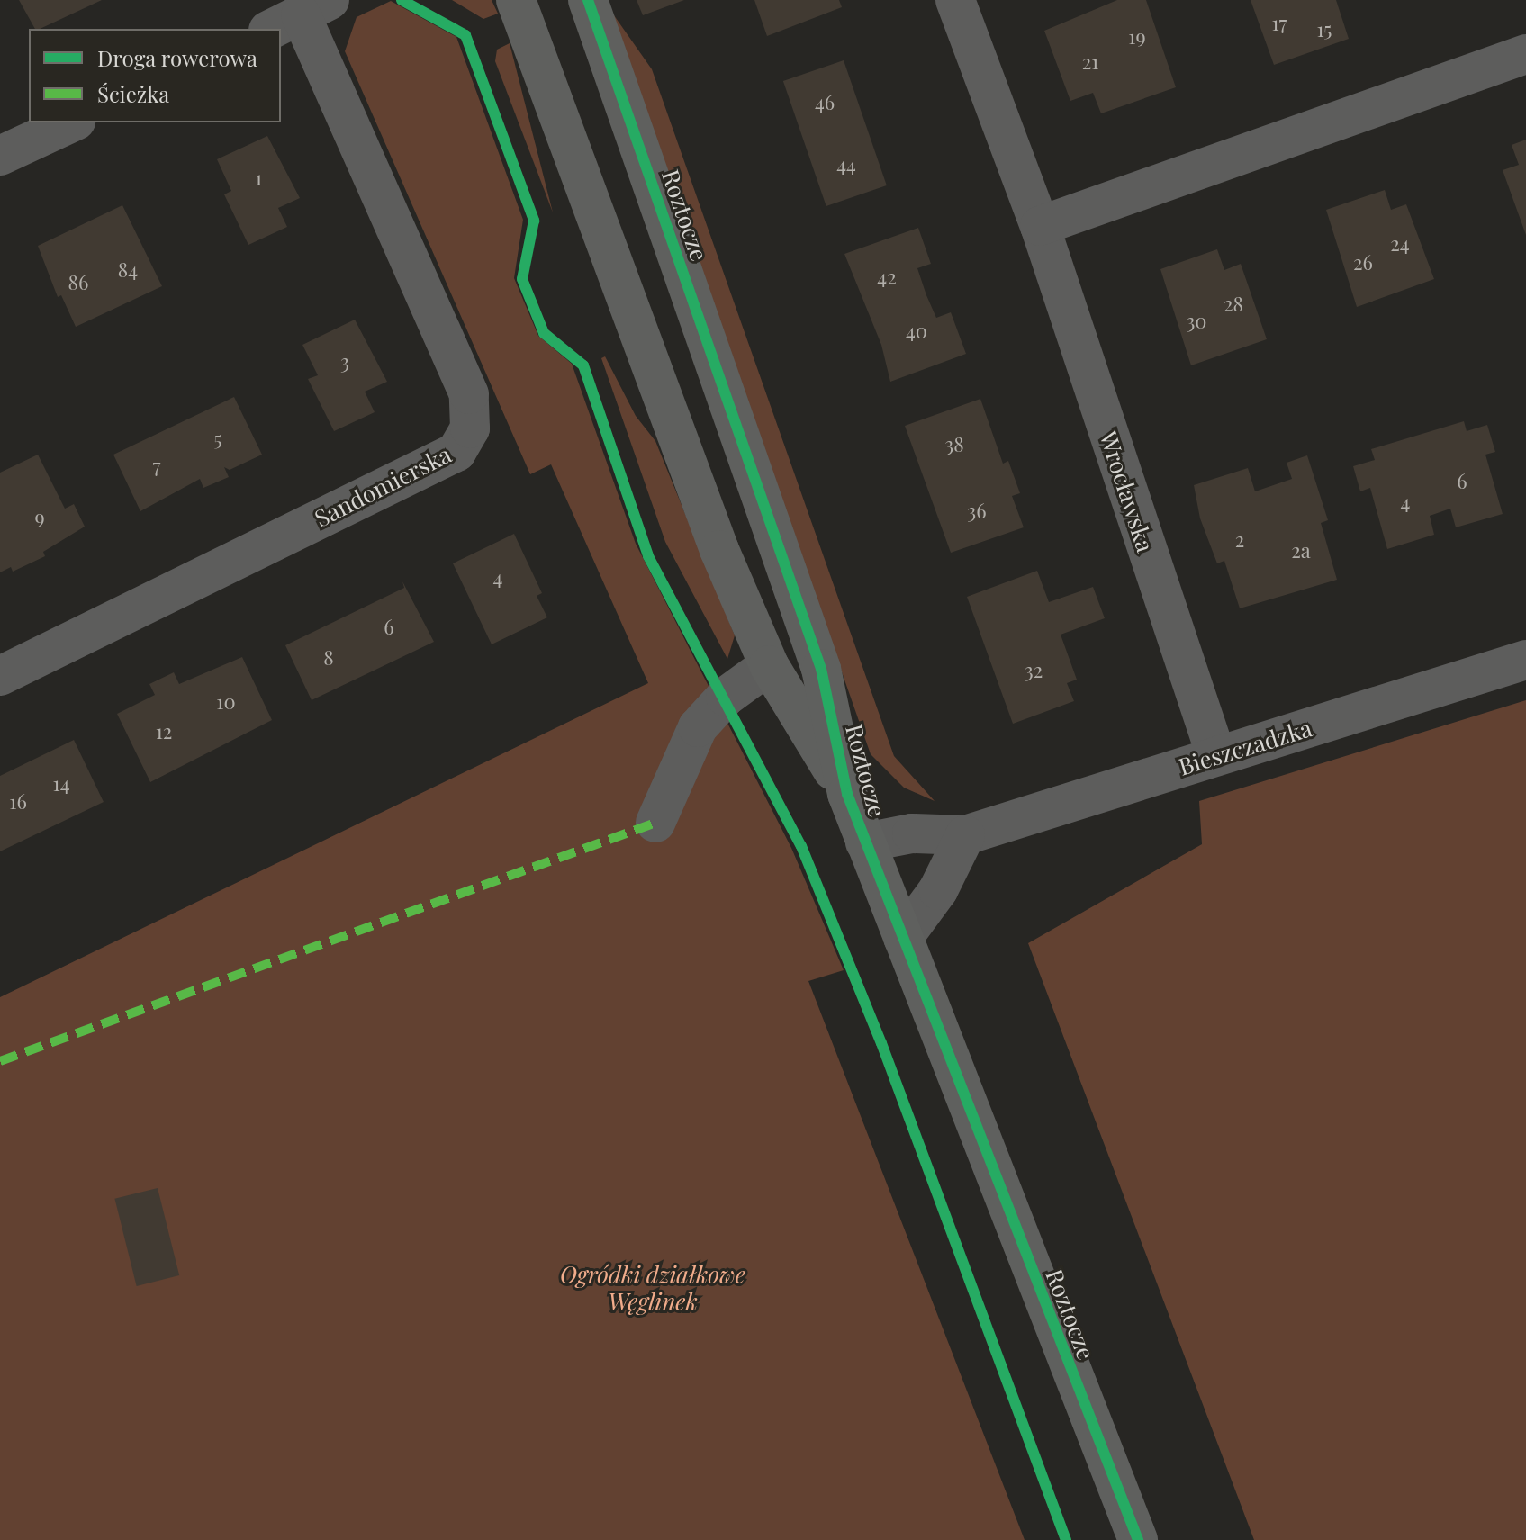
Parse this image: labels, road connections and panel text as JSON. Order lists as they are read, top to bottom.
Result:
{
  "streets": {
    "street": [
      "Roztocze",
      "Sandomierska",
      "Wrocławska",
      "Bieszczadzka"
    ]
  },
  "crossings": [
    ["Roztocze", "Bieszczadzka"],
    ["Wrocławska", "Bieszczadzka"]
  ],
  "parks": ["Ogródki działkowe Węglinek"],
  "house_numbers": [
    "17",
    "15",
    "19",
    "21",
    "46",
    "44",
    "1",
    "24",
    "26",
    "84",
    "42",
    "86",
    "28",
    "30",
    "40",
    "3",
    "5",
    "38",
    "7",
    "6",
    "4",
    "36",
    "9",
    "2",
    "2a",
    "4",
    "6",
    "8",
    "32",
    "10",
    "12",
    "14",
    "16"
  ],
  "legend": ["Droga rowerowa", "Ścieżka"]
}
